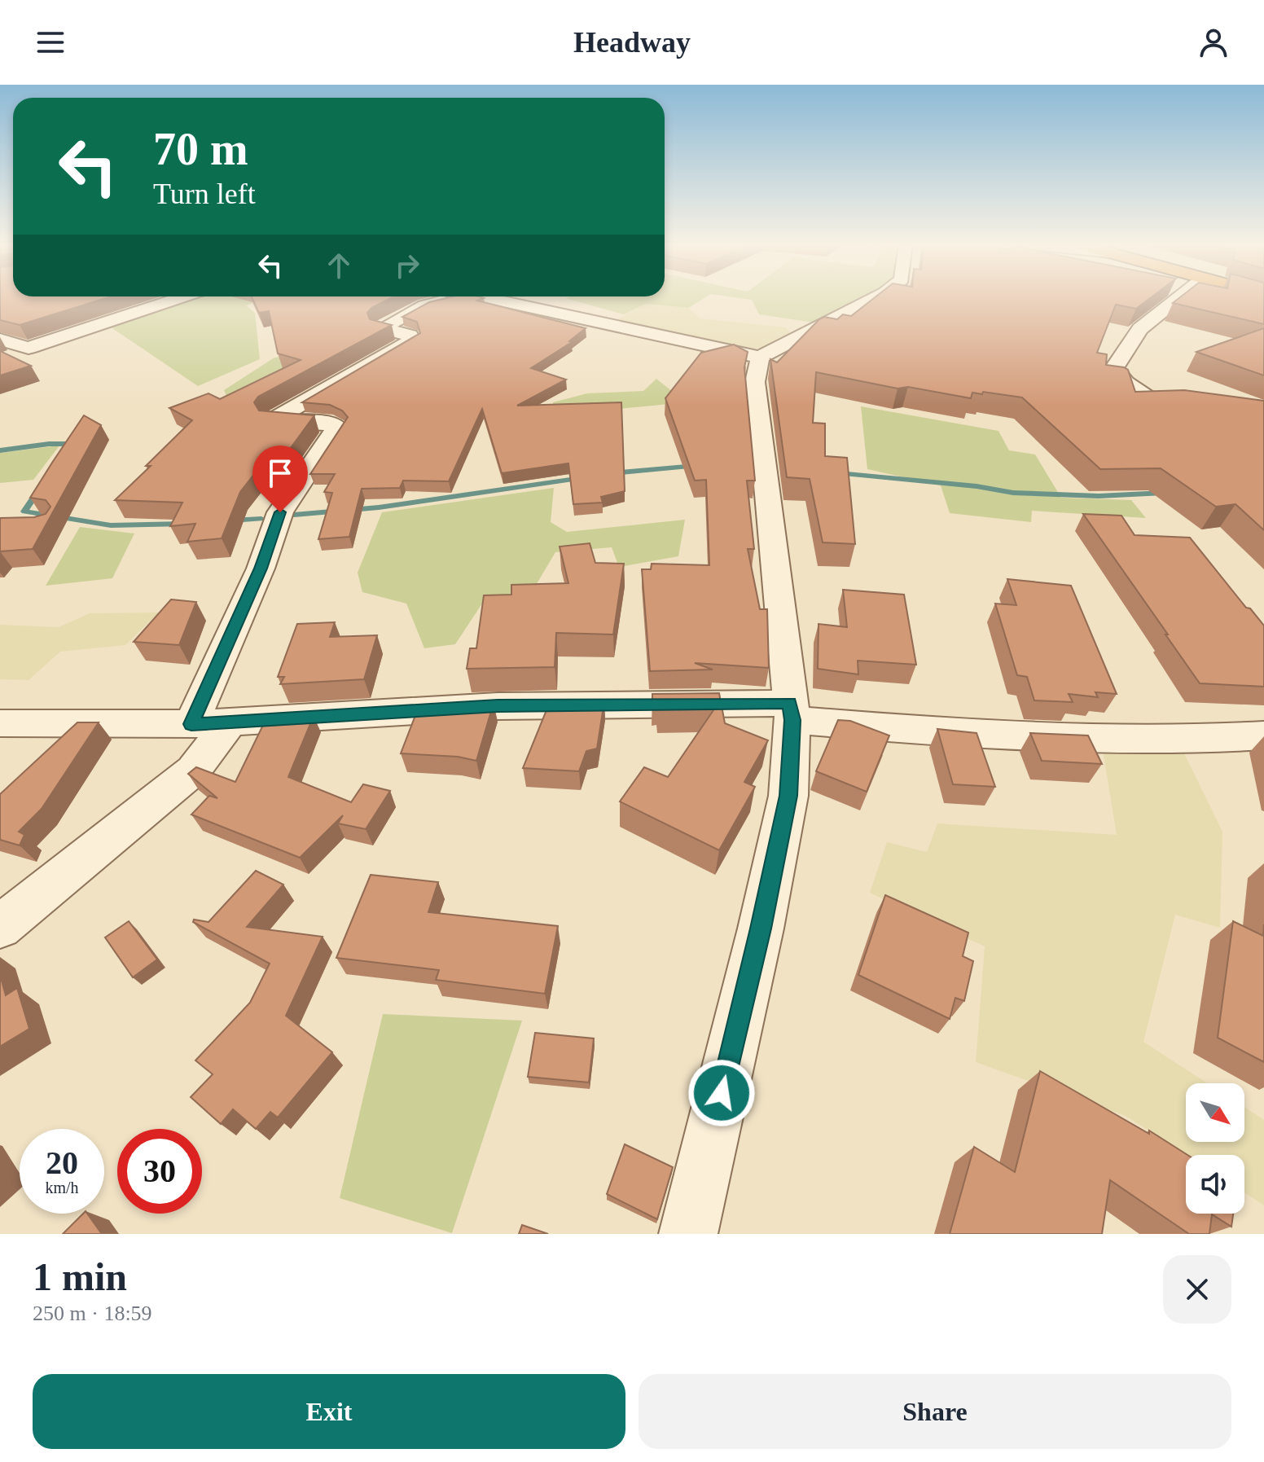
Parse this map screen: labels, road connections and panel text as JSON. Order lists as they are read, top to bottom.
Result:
{
  "north": "bottom right",
  "page": {
    "header": "Headway",
    "turn": ["70 m", "Turn left"],
    "speed": "20 km/h",
    "limit": "30",
    "heading": ["1 min", "250 m · 18:59"],
    "buttons": ["Exit", "Share"]
  }
}
